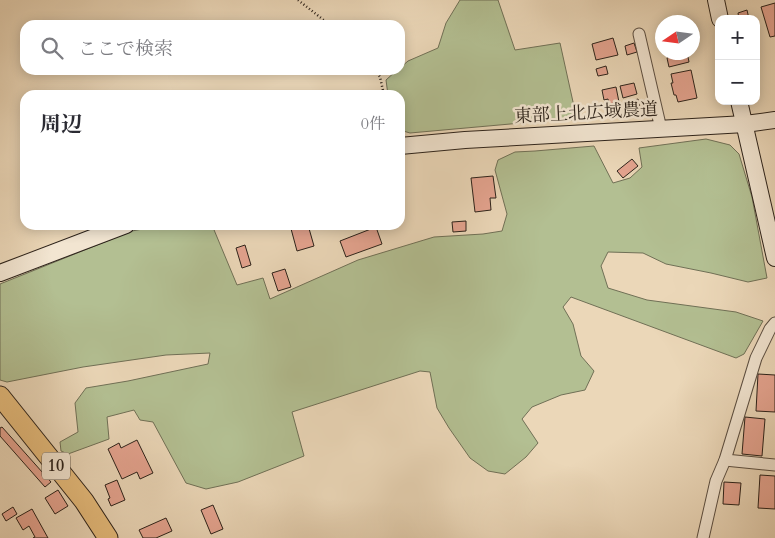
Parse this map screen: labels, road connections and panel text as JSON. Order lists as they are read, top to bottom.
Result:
{
  "streets": {
    "main road": ["10"],
    "street": ["東部上北広域農道"]
  },
  "north": "left",
  "page": {
    "map_buttons": ["+", "−"],
    "search": "ここで検索",
    "heading": ["周辺", "0件"]
  }
}
